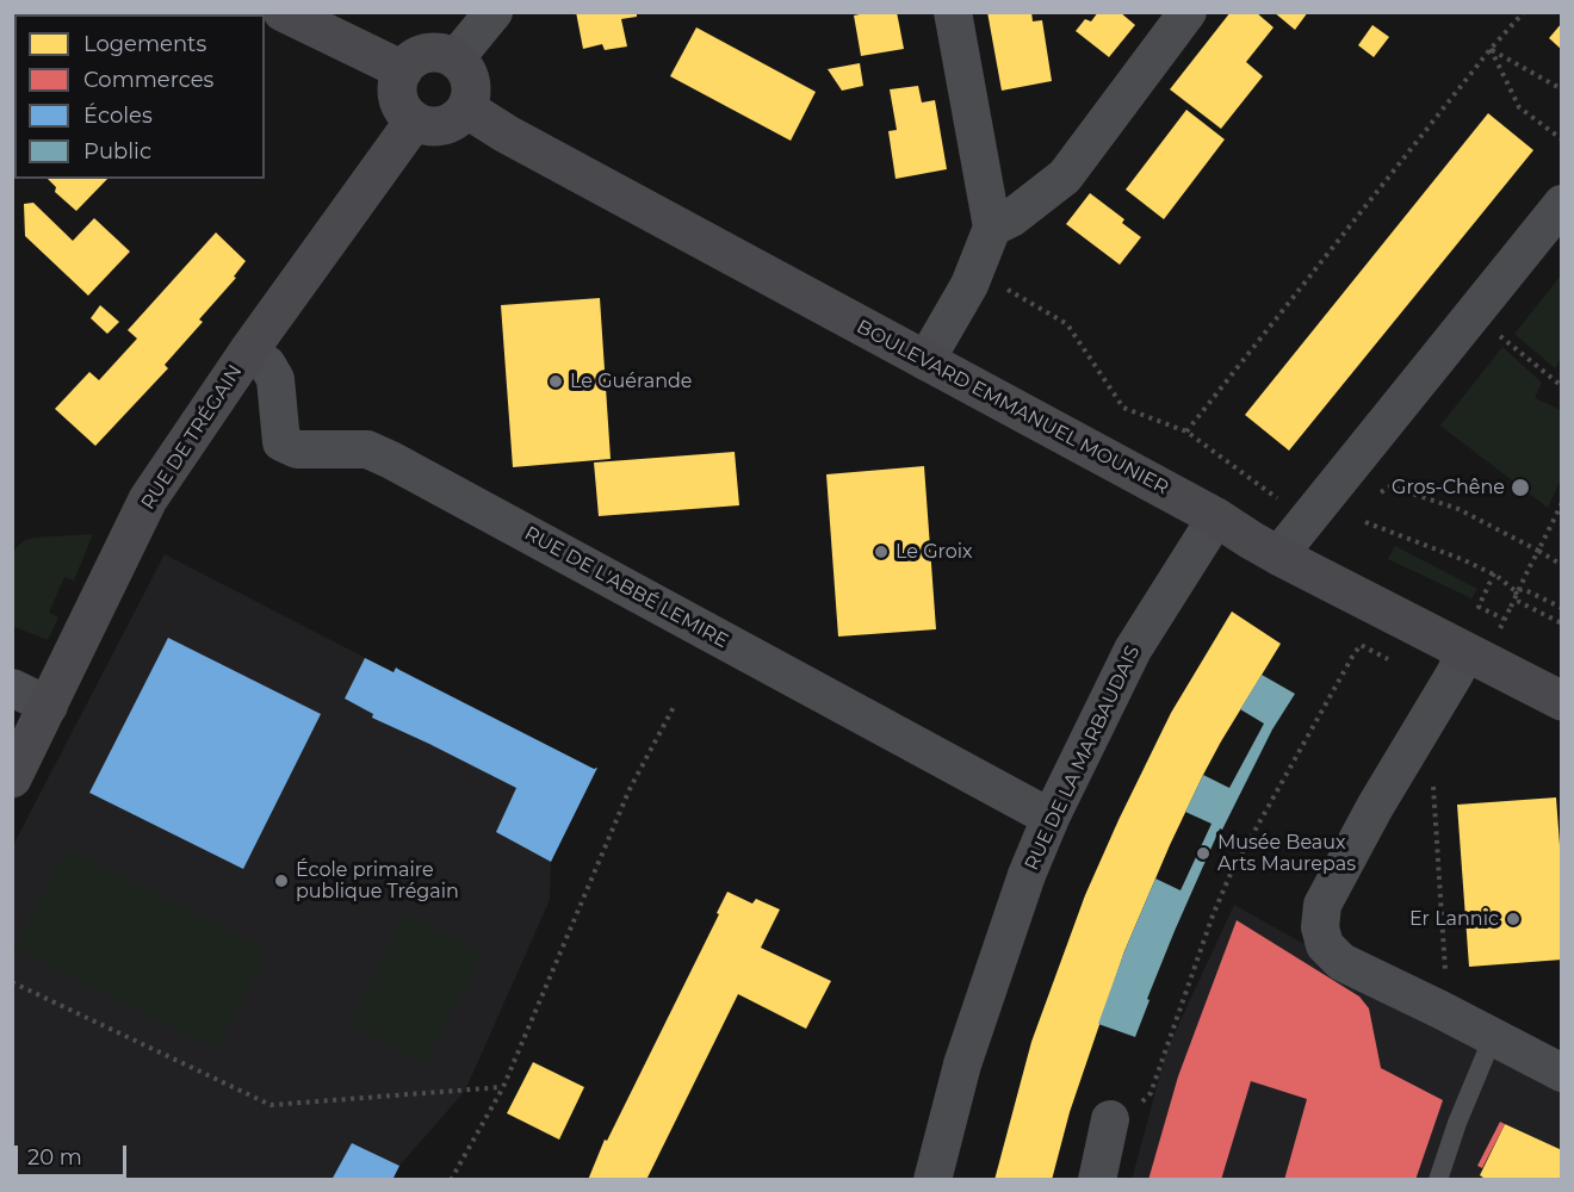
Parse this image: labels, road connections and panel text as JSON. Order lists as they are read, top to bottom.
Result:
{
  "streets": {
    "street": [
      "BOULEVARD EMMANUEL MOUNIER",
      "RUE DE TRÉGAIN",
      "RUE DE L'ABBÉ LEMIRE",
      "RUE DE LA MARBAUDAIS"
    ]
  },
  "crossings": [
    ["BOULEVARD EMMANUEL MOUNIER", "RUE DE TRÉGAIN"],
    ["BOULEVARD EMMANUEL MOUNIER", "RUE DE LA MARBAUDAIS"],
    ["RUE DE TRÉGAIN", "RUE DE L'ABBÉ LEMIRE"],
    ["RUE DE L'ABBÉ LEMIRE", "RUE DE LA MARBAUDAIS"]
  ],
  "places": [
    "Le Guérande",
    "Gros-Chêne",
    "Le Groix",
    "Musée Beaux Arts Maurepas",
    "École primaire publique Trégain",
    "Er Lannic"
  ],
  "legend": [
    "Logements",
    "Commerces",
    "Écoles",
    "Public"
  ],
  "scale_bar": "20 m"
}
